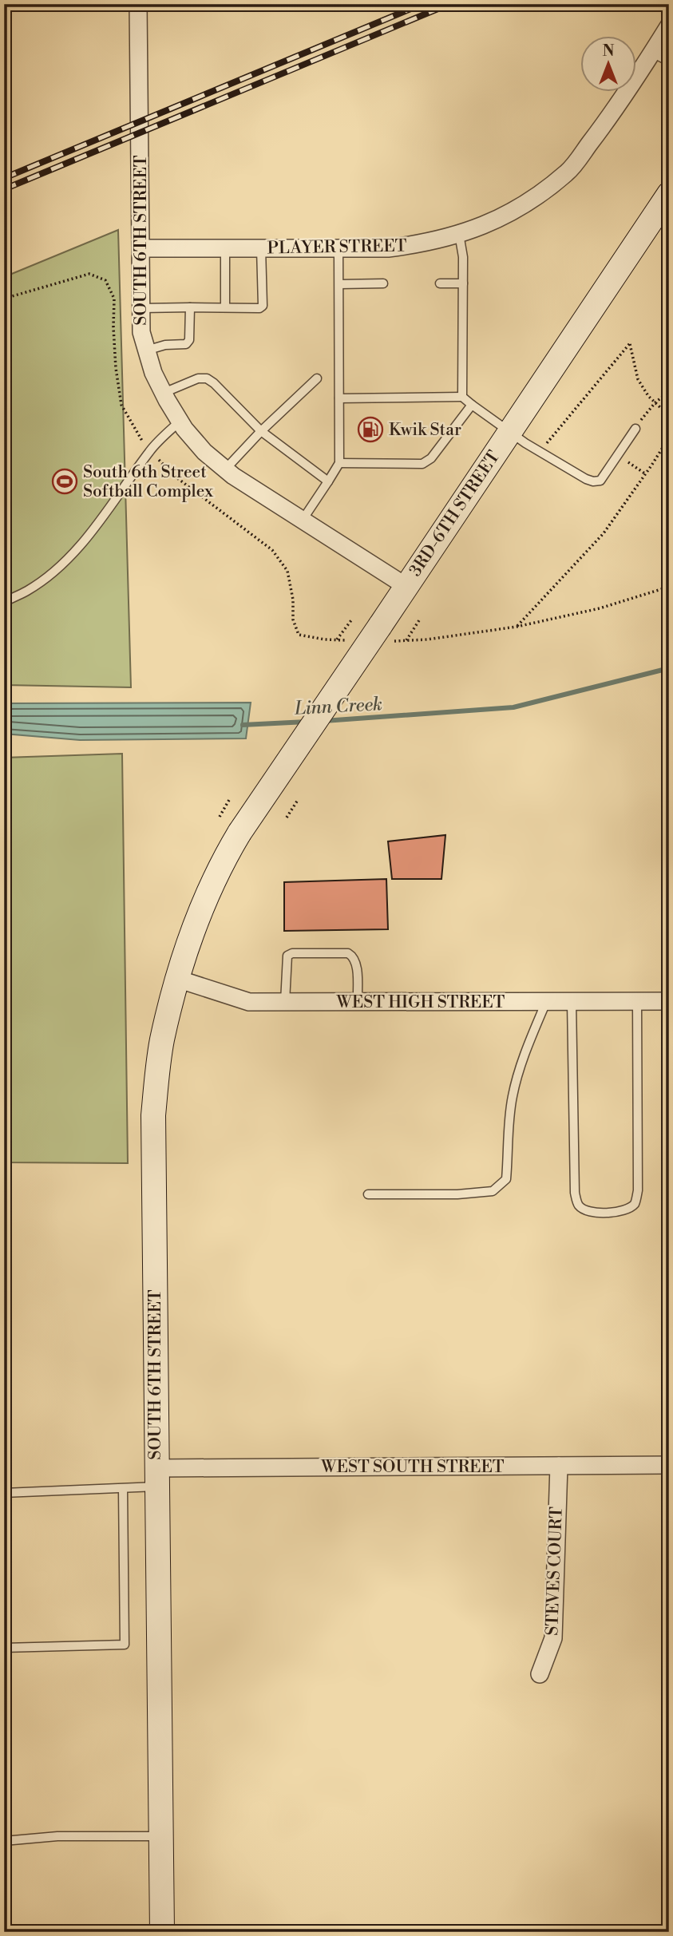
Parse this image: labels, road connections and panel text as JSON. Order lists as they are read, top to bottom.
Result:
{
  "streets": {
    "main road": ["SOUTH 6TH STREET", "3RD-6TH STREET"],
    "street": [
      "PLAYER STREET",
      "WEST HIGH STREET",
      "WEST SOUTH STREET",
      "STEVES COURT"
    ]
  },
  "crossings": [
    ["SOUTH 6TH STREET", "PLAYER STREET"],
    ["SOUTH 6TH STREET", "3RD-6TH STREET"],
    ["SOUTH 6TH STREET", "WEST HIGH STREET"],
    ["SOUTH 6TH STREET", "WEST SOUTH STREET"],
    ["WEST SOUTH STREET", "STEVES COURT"]
  ],
  "water": ["Linn Creek"],
  "places": {
    "fuel station": ["Kwik Star"],
    "sports": ["South 6th Street Softball Complex"]
  },
  "north": "top"
}
